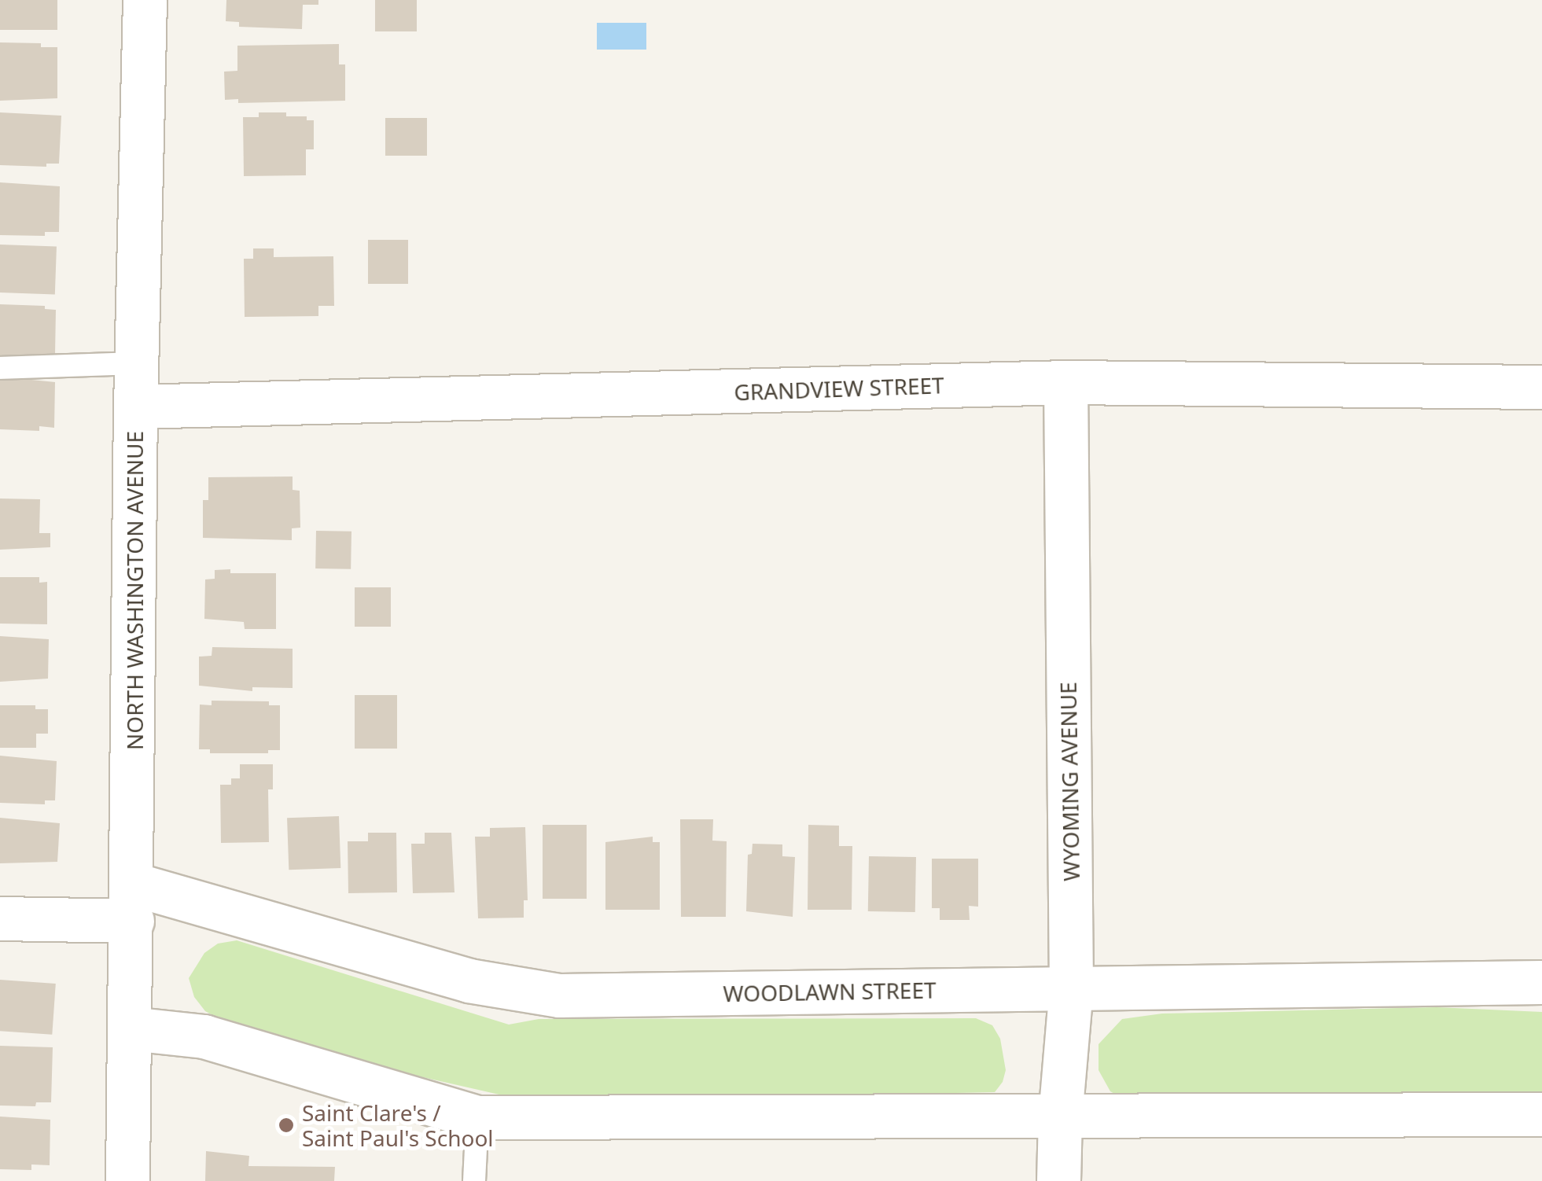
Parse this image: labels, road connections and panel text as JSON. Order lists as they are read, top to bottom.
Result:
{
  "streets": {
    "street": [
      "GRANDVIEW STREET",
      "NORTH WASHINGTON AVENUE",
      "WYOMING AVENUE",
      "WOODLAWN STREET"
    ]
  },
  "crossings": [
    ["GRANDVIEW STREET", "NORTH WASHINGTON AVENUE"],
    ["GRANDVIEW STREET", "WYOMING AVENUE"],
    ["NORTH WASHINGTON AVENUE", "WOODLAWN STREET"],
    ["WYOMING AVENUE", "WOODLAWN STREET"]
  ],
  "places": ["Saint Clare's / Saint Paul's School"]
}
